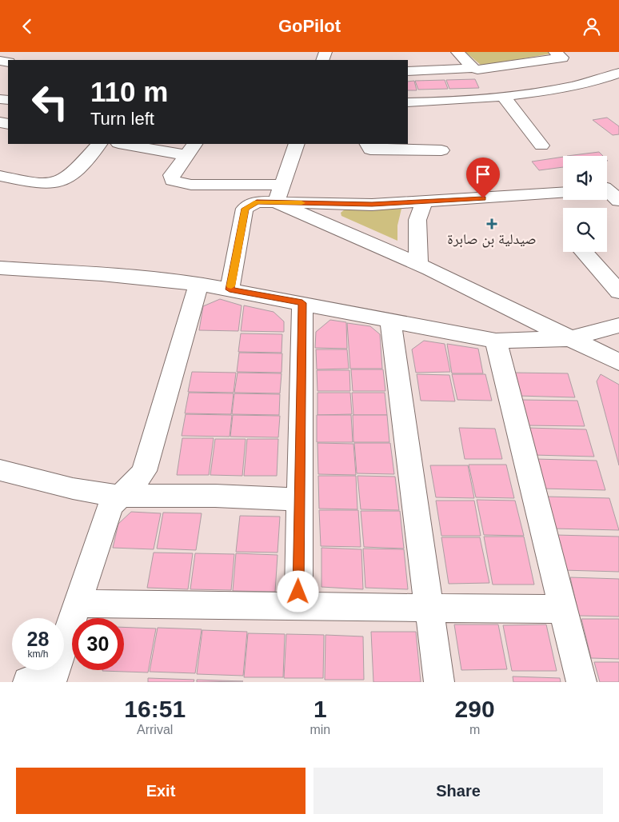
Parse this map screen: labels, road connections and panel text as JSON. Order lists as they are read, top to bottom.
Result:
{
  "places": {
    "health": ["صيدلية بن صابرة"]
  },
  "page": {
    "header": "GoPilot",
    "turn": ["110 m", "Turn left"],
    "speed": "28 km/h",
    "limit": "30",
    "eta": [
      "16:51",
      "Arrival",
      "1",
      "min",
      "290",
      "m"
    ],
    "buttons": ["Exit", "Share"]
  }
}
